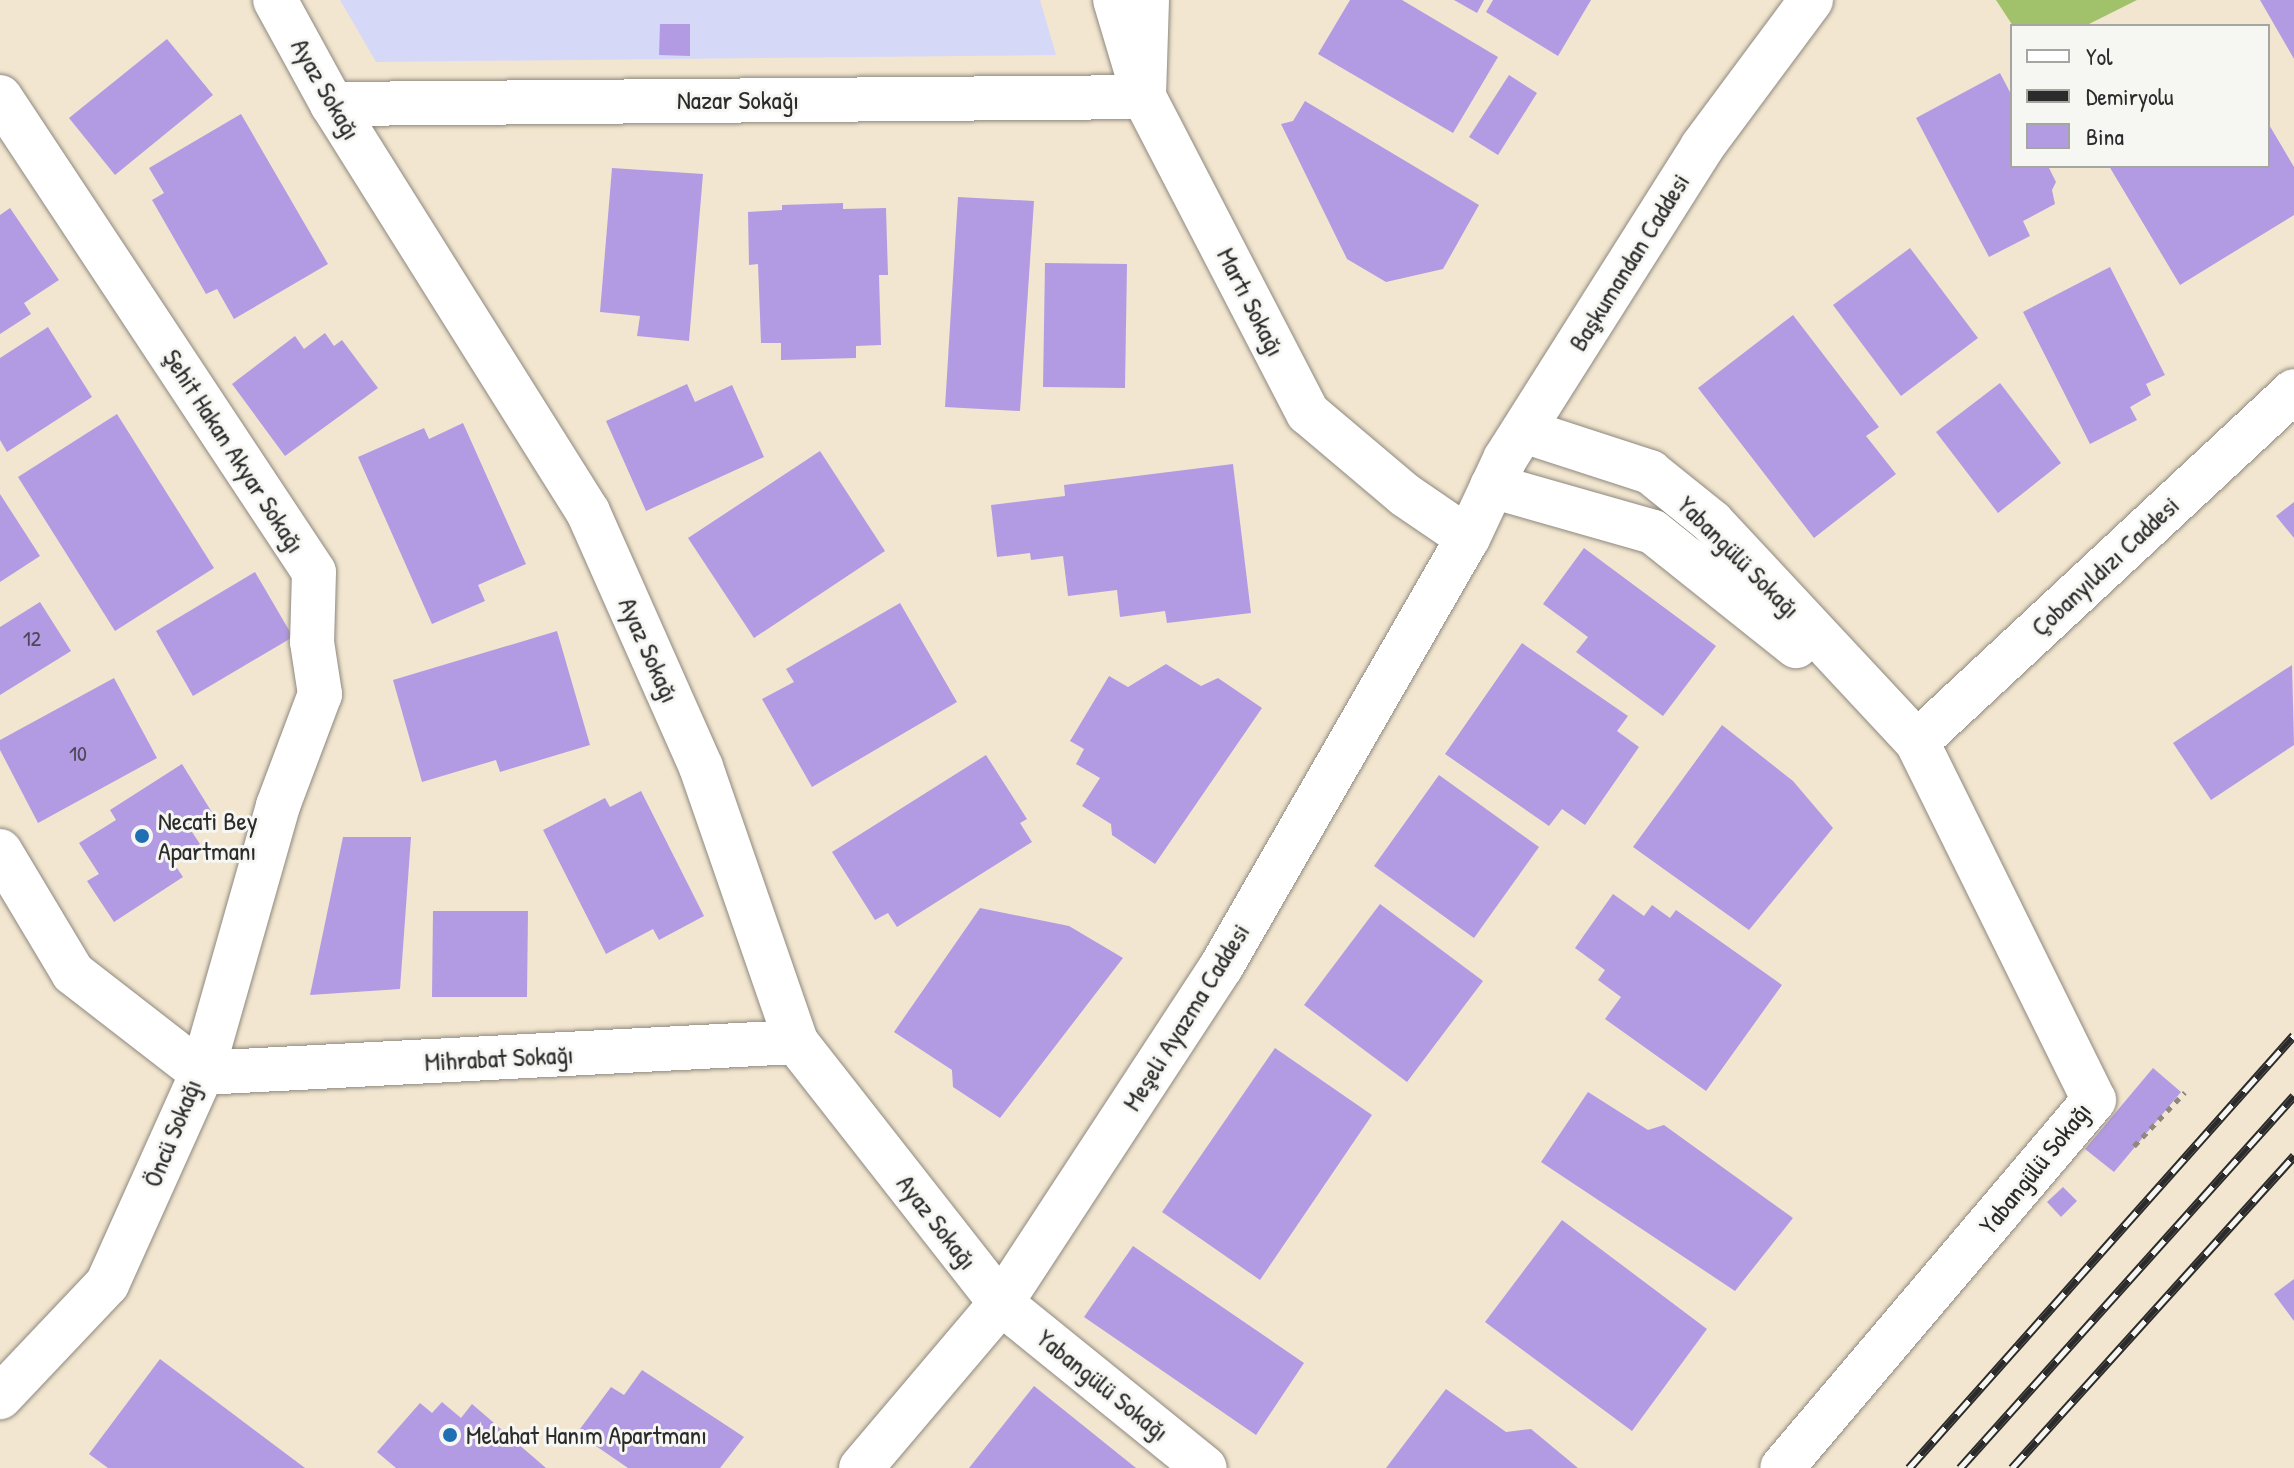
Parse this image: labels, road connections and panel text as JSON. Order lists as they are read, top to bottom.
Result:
{
  "streets": {
    "street": [
      "Ayaz Sokağı",
      "Nazar Sokağı",
      "Başkumandan Caddesi",
      "Martı Sokağı",
      "Şehit Hakan Akyar Sokağı",
      "Yabangülü Sokağı",
      "Çobanyıldızı Caddesi",
      "Meşeli Ayazma Caddesi",
      "Mihrabat Sokağı",
      "Öncü Sokağı"
    ]
  },
  "crossings": [
    ["Ayaz Sokağı", "Nazar Sokağı"],
    ["Ayaz Sokağı", "Yabangülü Sokağı"],
    ["Ayaz Sokağı", "Meşeli Ayazma Caddesi"],
    ["Ayaz Sokağı", "Mihrabat Sokağı"],
    ["Nazar Sokağı", "Martı Sokağı"],
    ["Başkumandan Caddesi", "Martı Sokağı"],
    ["Başkumandan Caddesi", "Yabangülü Sokağı"],
    ["Başkumandan Caddesi", "Meşeli Ayazma Caddesi"],
    ["Martı Sokağı", "Meşeli Ayazma Caddesi"],
    ["Şehit Hakan Akyar Sokağı", "Mihrabat Sokağı"],
    ["Şehit Hakan Akyar Sokağı", "Öncü Sokağı"],
    ["Yabangülü Sokağı", "Çobanyıldızı Caddesi"],
    ["Yabangülü Sokağı", "Meşeli Ayazma Caddesi"],
    ["Mihrabat Sokağı", "Öncü Sokağı"]
  ],
  "places": ["Necati Bey Apartmanı", "Melahat Hanım Apartmanı"],
  "house_numbers": ["12", "10"],
  "legend": ["Yol", "Demiryolu", "Bina"]
}
